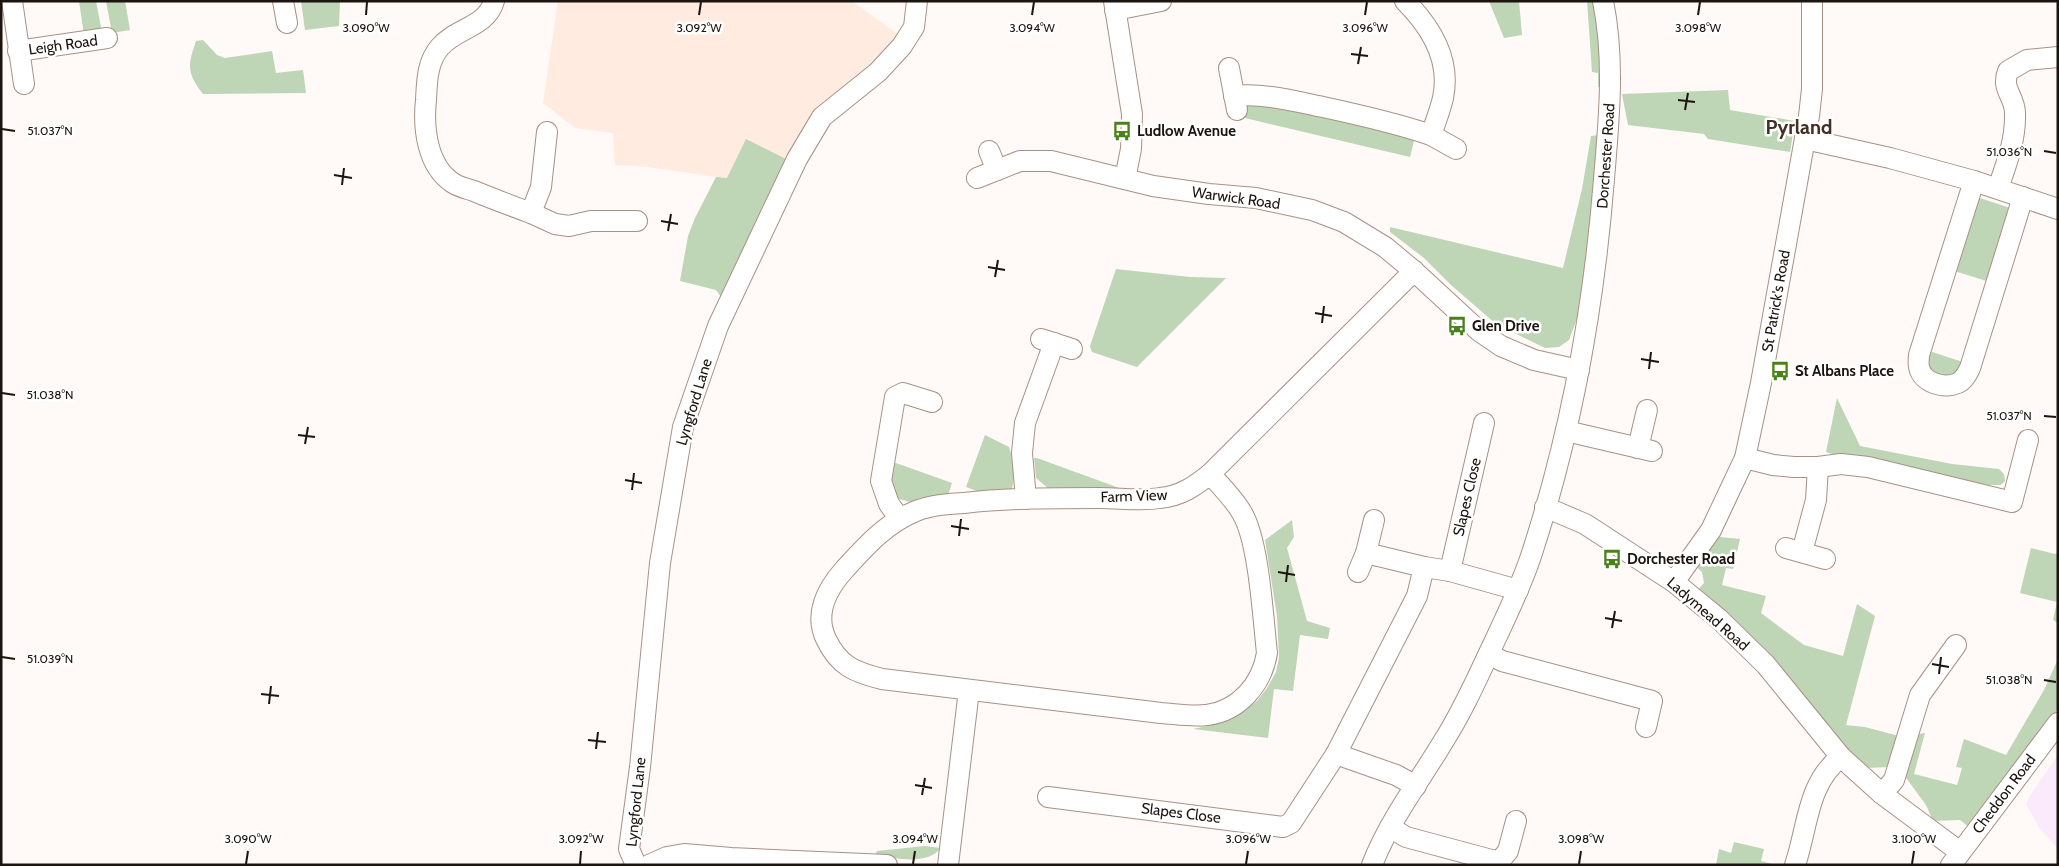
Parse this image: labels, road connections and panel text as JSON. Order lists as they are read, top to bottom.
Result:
{
  "streets": {
    "street": [
      "Leigh Road",
      "Dorchester Road",
      "Warwick Road",
      "St Patrick's Road",
      "Lyngford Lane",
      "Farm View",
      "Slapes Close",
      "Ladymead Road",
      "Cheddon Road"
    ]
  },
  "crossings": [
    ["Dorchester Road", "Warwick Road"],
    ["Dorchester Road", "Ladymead Road"],
    ["St Patrick's Road", "Ladymead Road"],
    ["Ladymead Road", "Cheddon Road"]
  ],
  "districts": ["Pyrland"],
  "places": {
    "bus stop": [
      "Ludlow Avenue",
      "Glen Drive",
      "St Albans Place",
      "Dorchester Road"
    ]
  },
  "coordinates": [
    "3.090°W",
    "3.092°W",
    "3.094°W",
    "3.096°W",
    "3.098°W",
    "51.037°N",
    "51.036°N",
    "51.038°N",
    "51.039°N",
    "3.100°W"
  ]
}
